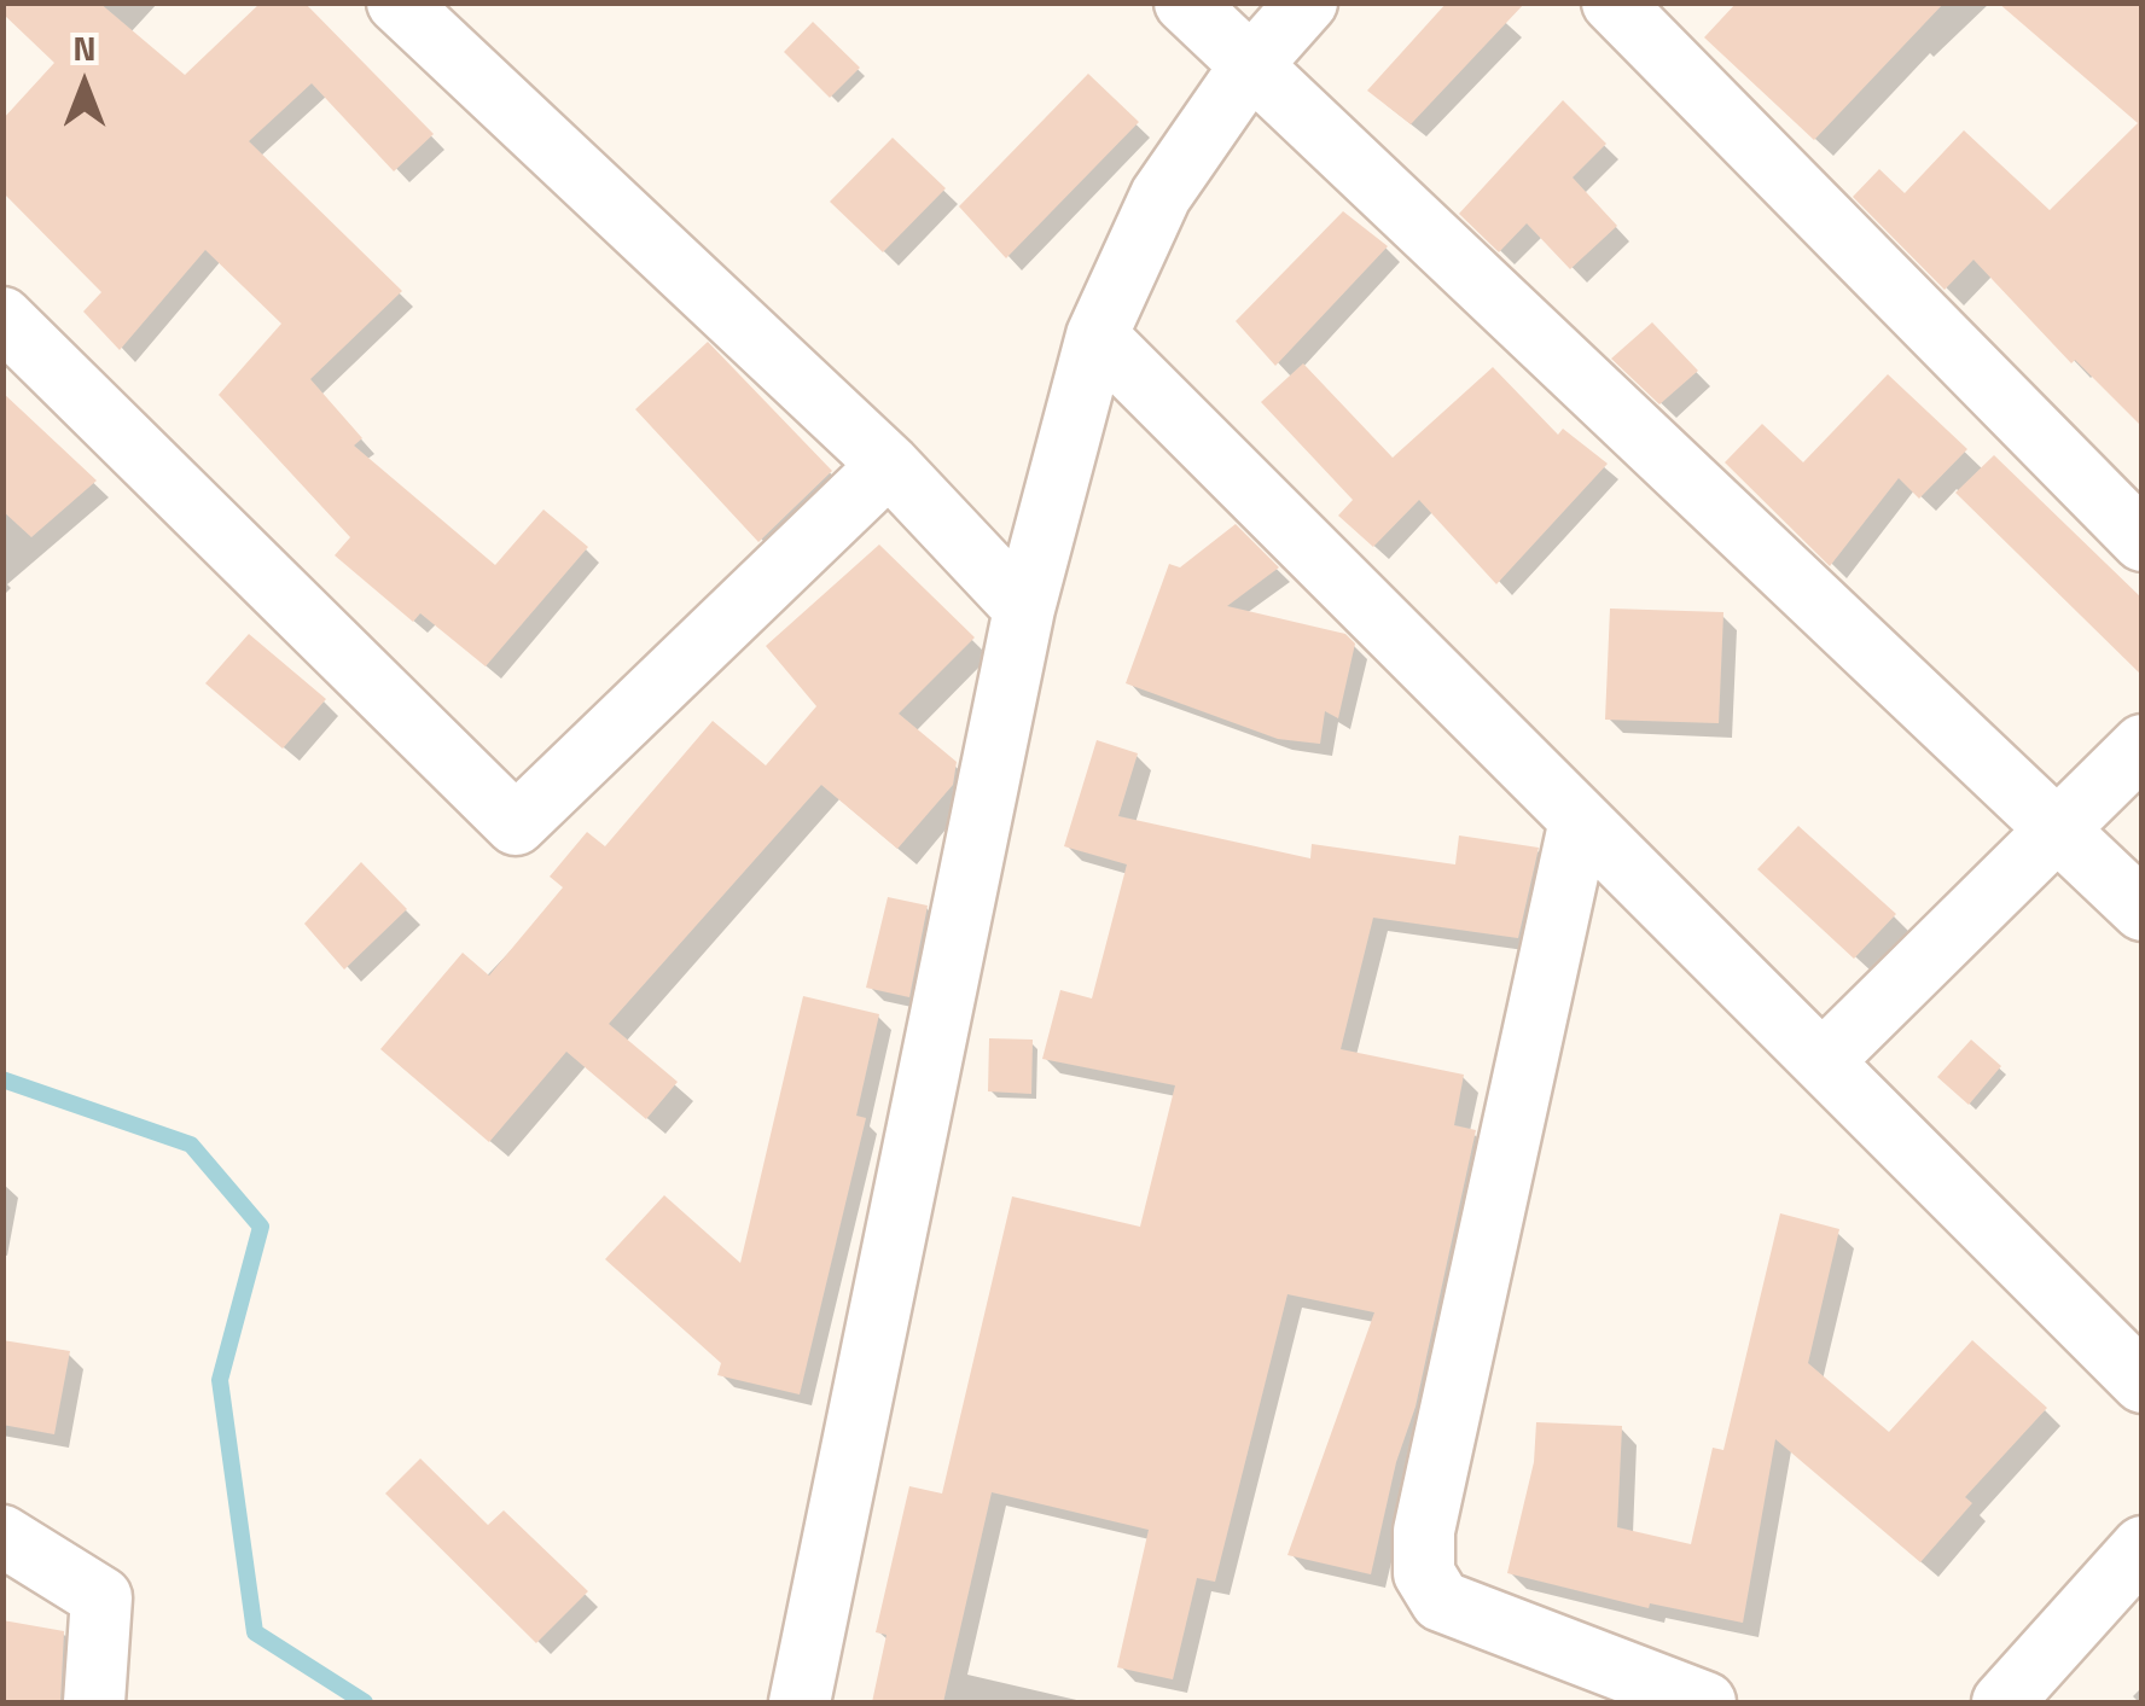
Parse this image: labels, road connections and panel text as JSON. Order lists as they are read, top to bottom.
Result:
{
  "north": "top"
}
